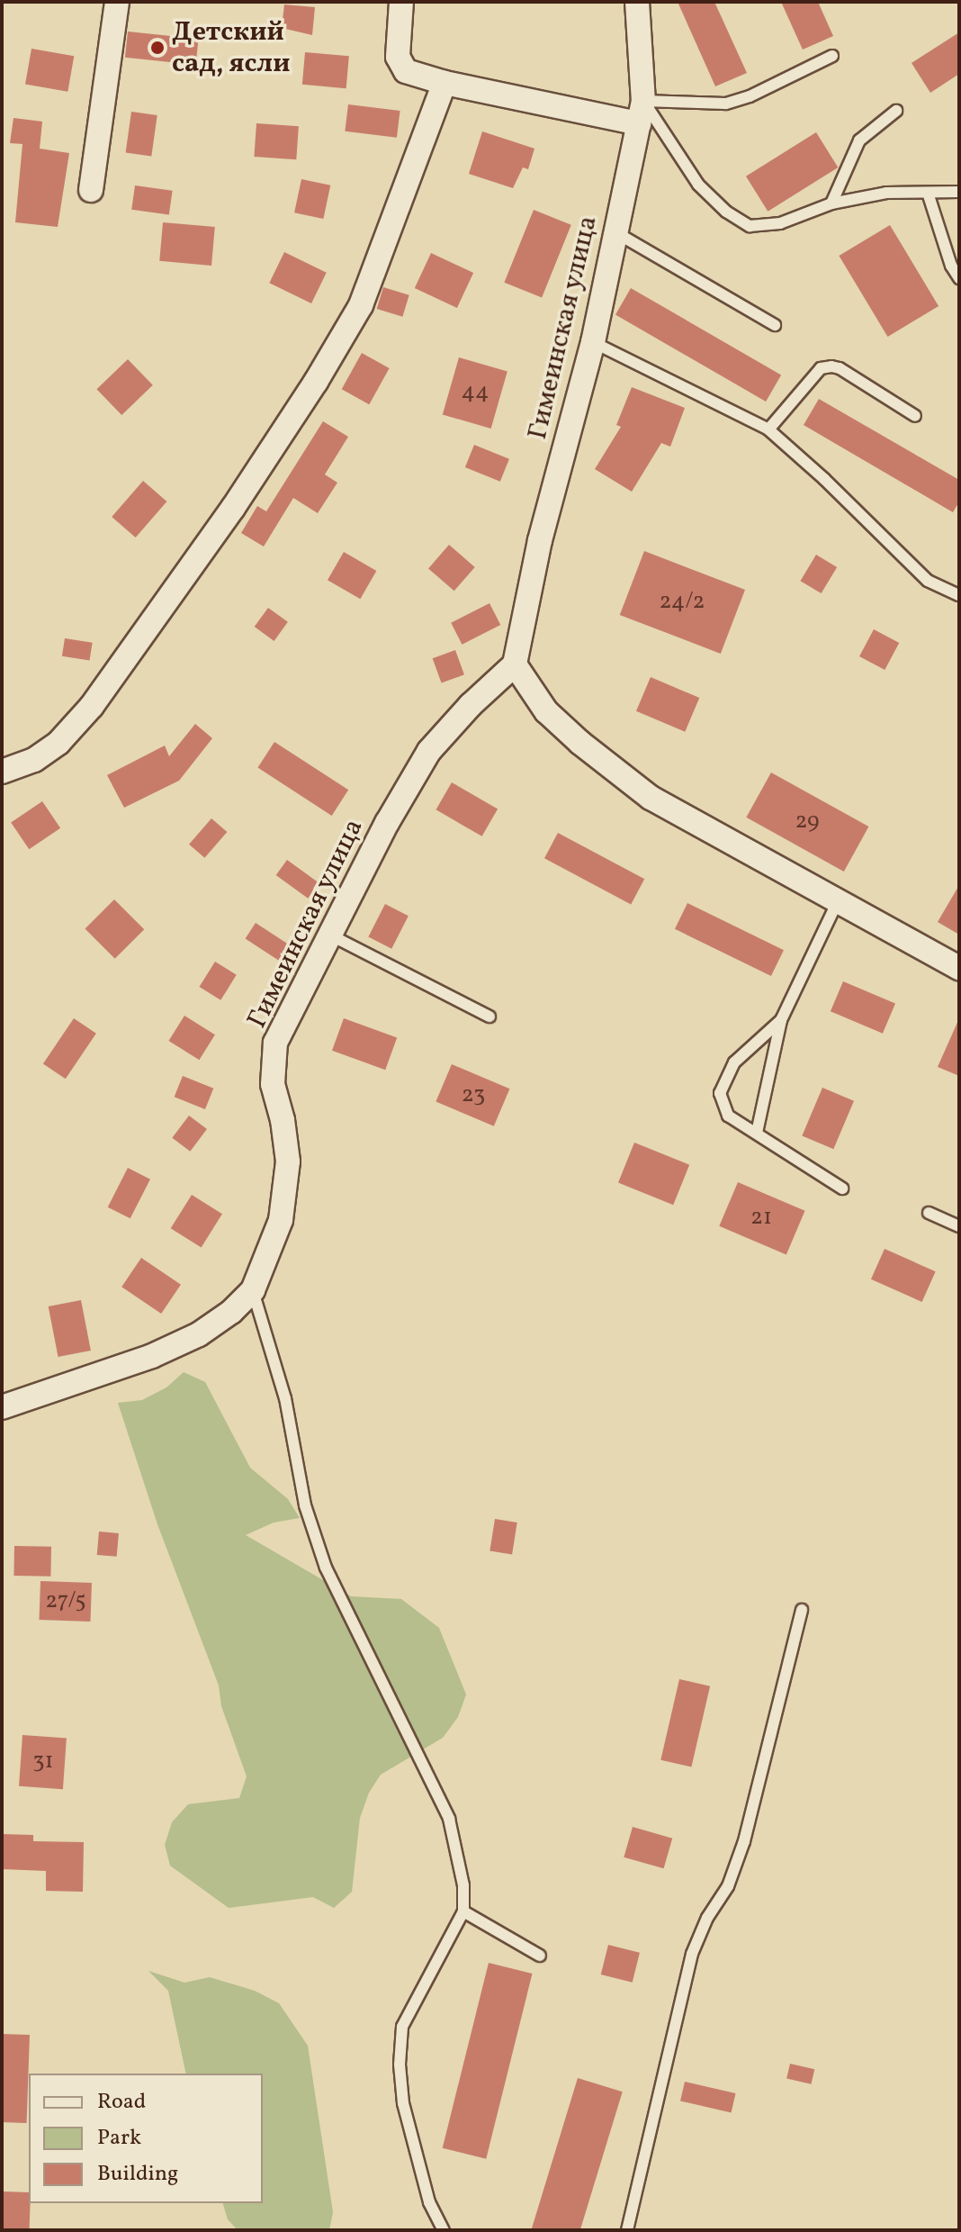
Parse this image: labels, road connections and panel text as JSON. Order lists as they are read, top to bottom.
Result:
{
  "streets": {
    "street": ["Гимеинская улица"]
  },
  "places": ["Детский сад, ясли"],
  "house_numbers": [
    "44",
    "24/2",
    "29",
    "23",
    "21",
    "27/5",
    "31"
  ],
  "legend": ["Road", "Park", "Building"]
}
